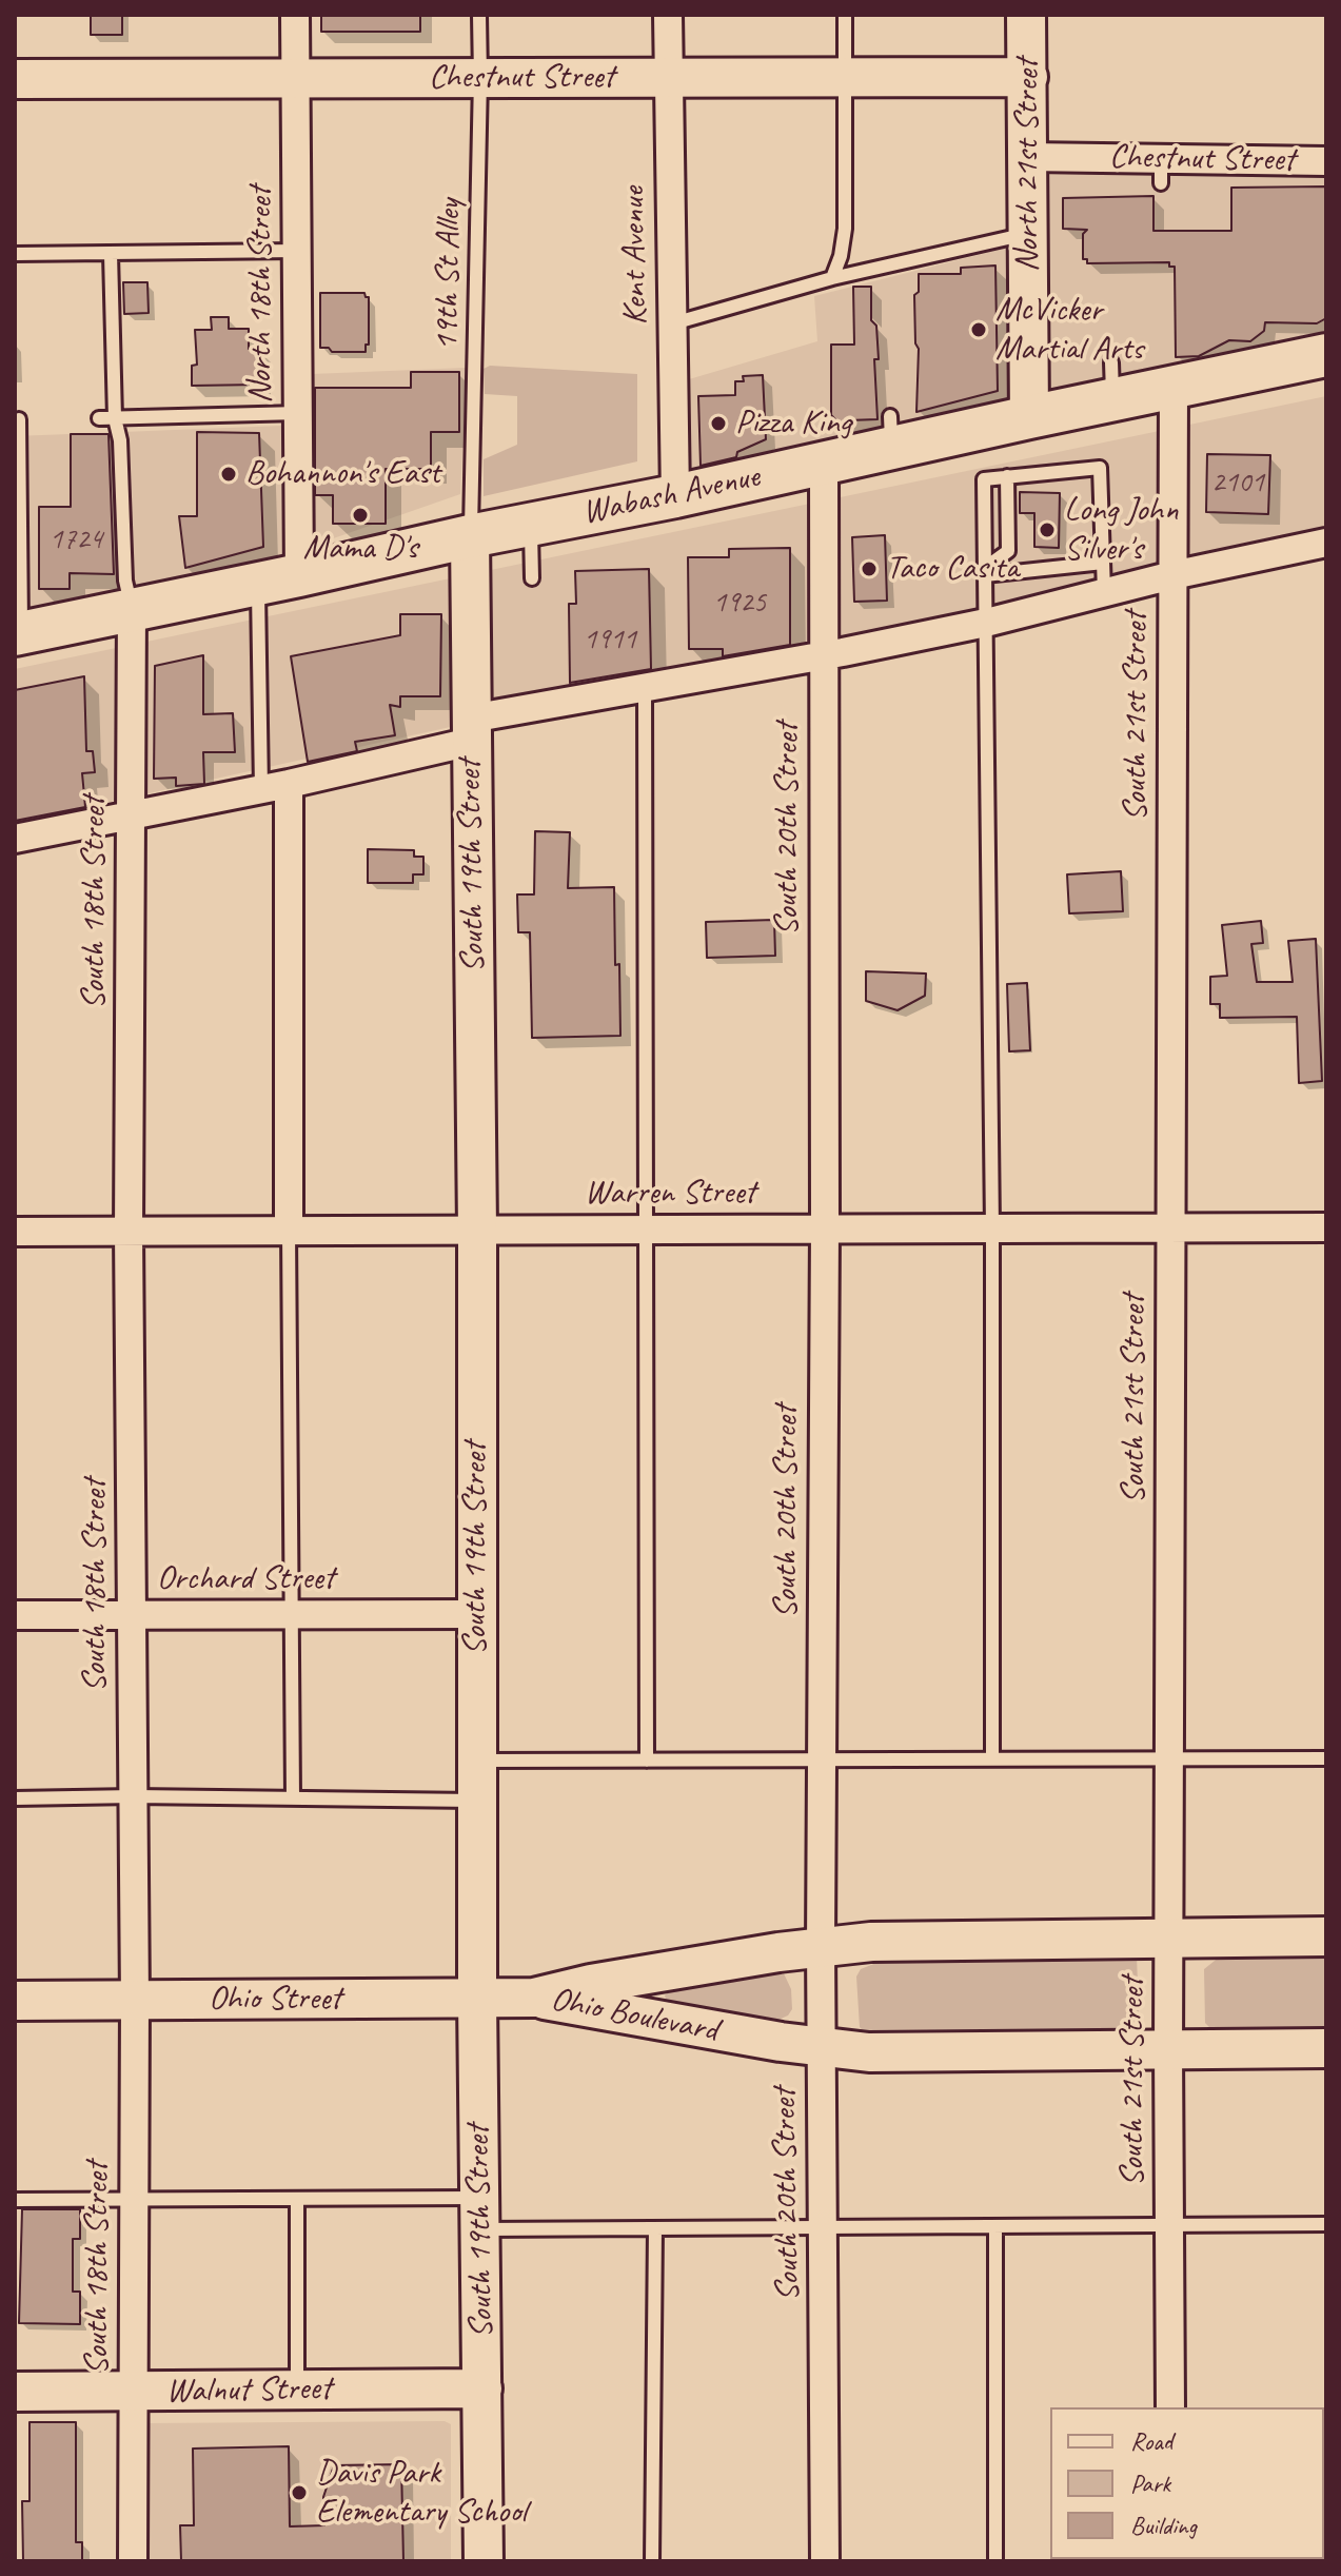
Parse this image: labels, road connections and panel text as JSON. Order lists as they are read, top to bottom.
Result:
{
  "streets": {
    "main road": ["Wabash Avenue"],
    "street": [
      "Chestnut Street",
      "North 21st Street",
      "Kent Avenue",
      "North 18th Street",
      "South 21st Street",
      "South 20th Street",
      "South 19th Street",
      "South 18th Street",
      "Warren Street",
      "Orchard Street",
      "Ohio Street",
      "Ohio Boulevard",
      "Walnut Street"
    ],
    "lane": ["19th St Alley"]
  },
  "crossings": [
    ["Chestnut Street", "North 21st Street"],
    ["Chestnut Street", "Kent Avenue"],
    ["Chestnut Street", "19th St Alley"],
    ["Chestnut Street", "North 18th Street"],
    ["North 21st Street", "Wabash Avenue"],
    ["Kent Avenue", "Wabash Avenue"],
    ["19th St Alley", "Wabash Avenue"],
    ["19th St Alley", "South 19th Street"],
    ["North 18th Street", "Wabash Avenue"],
    ["Wabash Avenue", "South 21st Street"],
    ["Wabash Avenue", "South 20th Street"],
    ["Wabash Avenue", "South 19th Street"],
    ["Wabash Avenue", "South 18th Street"],
    ["South 21st Street", "Warren Street"],
    ["South 21st Street", "Ohio Boulevard"],
    ["South 20th Street", "Warren Street"],
    ["South 20th Street", "Ohio Boulevard"],
    ["South 19th Street", "Warren Street"],
    ["South 19th Street", "Orchard Street"],
    ["South 19th Street", "Ohio Street"],
    ["South 19th Street", "Walnut Street"],
    ["South 18th Street", "Warren Street"],
    ["South 18th Street", "Orchard Street"],
    ["South 18th Street", "Ohio Street"],
    ["South 18th Street", "Walnut Street"],
    ["Ohio Street", "Ohio Boulevard"]
  ],
  "places": [
    "McVicker Martial Arts",
    "Pizza King",
    "Bohannon's East",
    "Mama D's",
    "Long John Silver's",
    "Taco Casita",
    "Davis Park Elementary School"
  ],
  "house_numbers": [
    "2101",
    "1724",
    "1925",
    "1911"
  ],
  "legend": ["Road", "Park", "Building"]
}
